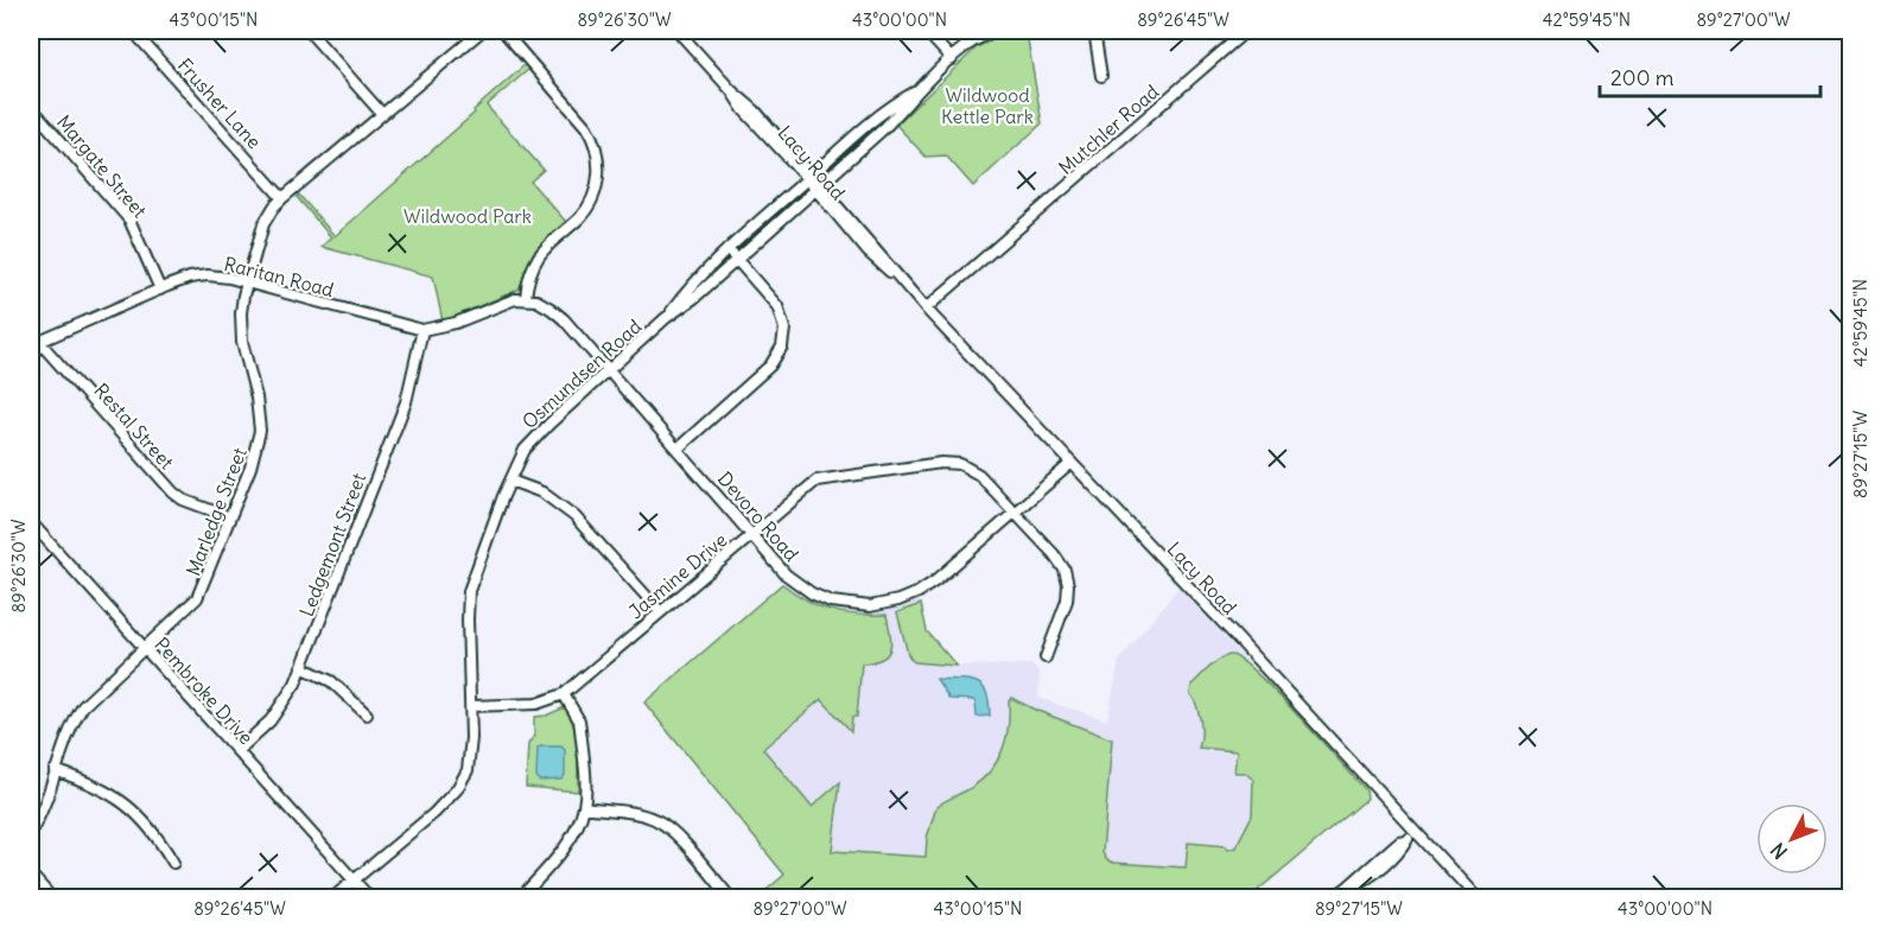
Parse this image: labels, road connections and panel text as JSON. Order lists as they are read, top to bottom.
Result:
{
  "streets": {
    "street": [
      "Frusher Lane",
      "Mutchler Road",
      "Lacy Road",
      "Margate Street",
      "Raritan Road",
      "Osmundsen Road",
      "Restal Street",
      "Marledge Street",
      "Devoro Road",
      "Ledgemont Street",
      "Jasmine Drive",
      "Pembroke Drive"
    ]
  },
  "crossings": [
    ["Frusher Lane", "Marledge Street"],
    ["Mutchler Road", "Lacy Road"],
    ["Lacy Road", "Osmundsen Road"],
    ["Lacy Road", "Devoro Road"],
    ["Margate Street", "Raritan Road"],
    ["Raritan Road", "Restal Street"],
    ["Raritan Road", "Marledge Street"],
    ["Raritan Road", "Devoro Road"],
    ["Raritan Road", "Ledgemont Street"],
    ["Osmundsen Road", "Devoro Road"],
    ["Osmundsen Road", "Jasmine Drive"],
    ["Osmundsen Road", "Pembroke Drive"],
    ["Restal Street", "Marledge Street"],
    ["Marledge Street", "Pembroke Drive"],
    ["Devoro Road", "Jasmine Drive"],
    ["Ledgemont Street", "Pembroke Drive"]
  ],
  "parks": ["Wildwood Kettle Park", "Wildwood Park"],
  "scale_bar": "200 m",
  "north": "bottom left",
  "coordinates": [
    "43°00'15\"N",
    "89°26'30\"W",
    "43°00'00\"N",
    "89°26'45\"W",
    "42°59'45\"N",
    "89°27'00\"W",
    "89°27'15\"W"
  ]
}
